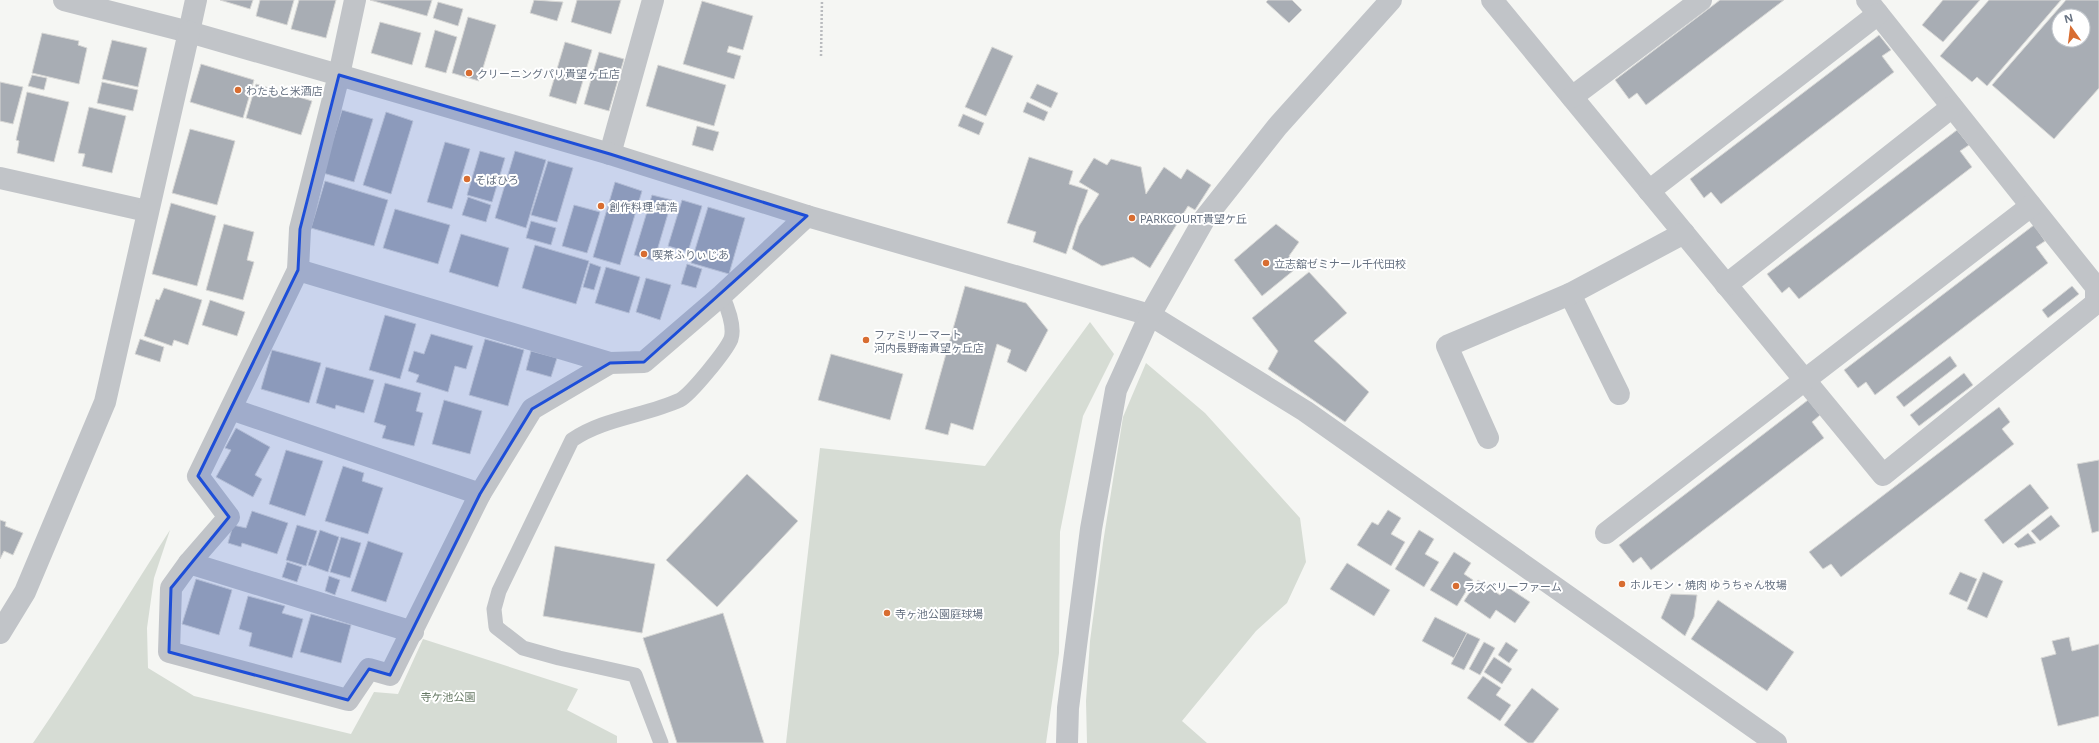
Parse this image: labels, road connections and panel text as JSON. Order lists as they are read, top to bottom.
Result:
{
  "parks": ["寺ケ池公園"],
  "places": [
    "クリーニングパリ貴望ヶ丘店",
    "わたもと米酒店",
    "そばひろ",
    "創作料理 靖浩",
    "PARKCOURT貴望ケ丘",
    "喫茶ふりぃじあ",
    "立志舘ゼミナール千代田校",
    "ファミリーマート 河内長野南貴望ヶ丘店",
    "ホルモン・焼肉 ゆうちゃん牧場",
    "ラズベリーファーム",
    "寺ヶ池公園庭球場"
  ],
  "north": "top"
}
